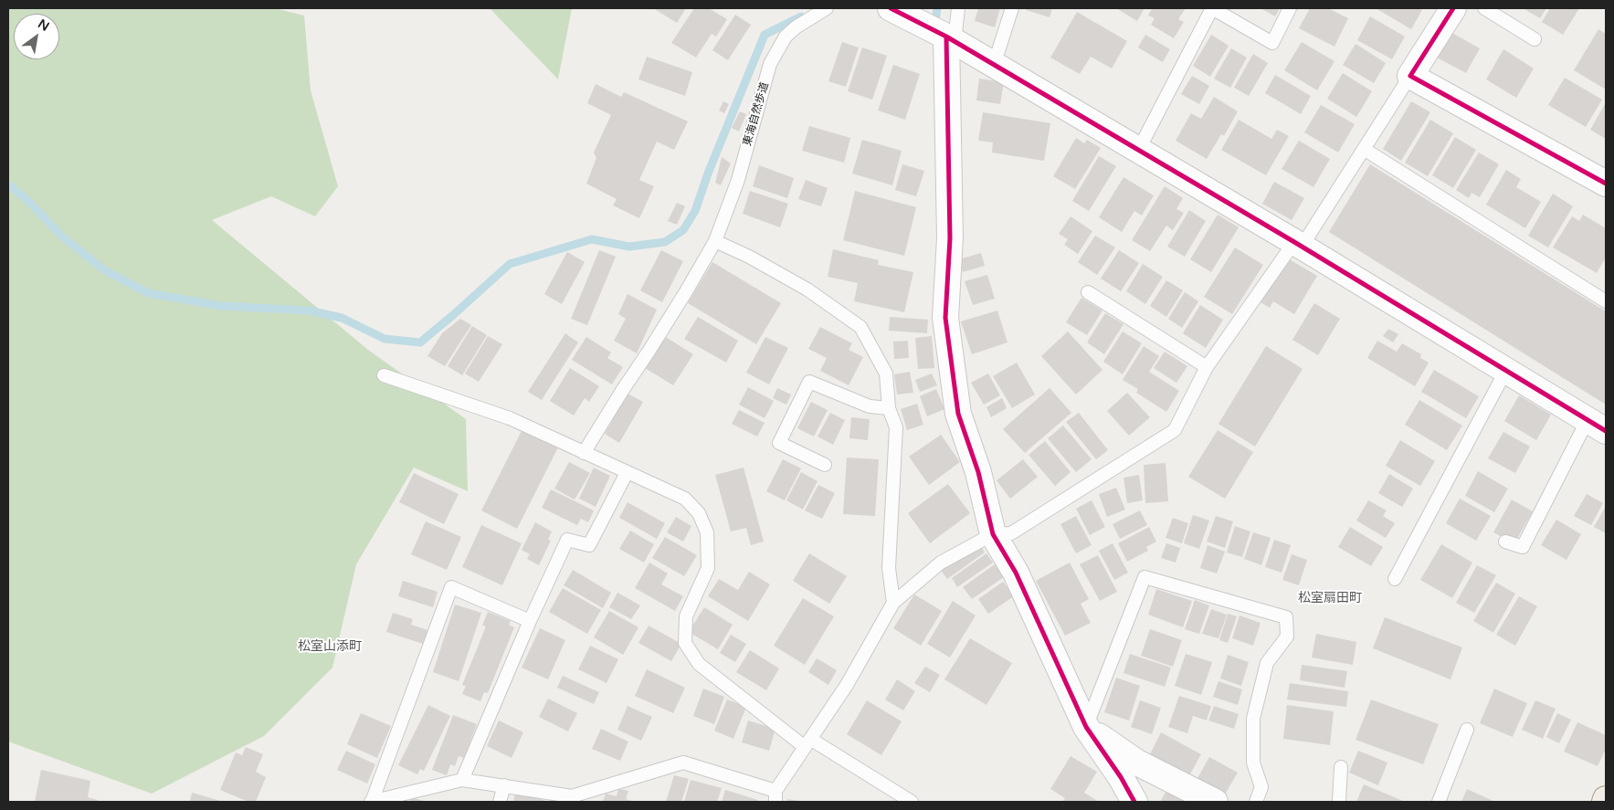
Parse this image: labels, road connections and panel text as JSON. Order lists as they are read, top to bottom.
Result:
{
  "streets": {
    "lane": ["東海自然歩道"]
  },
  "districts": ["松室扇田町", "松室山添町"],
  "north": "top right"
}
